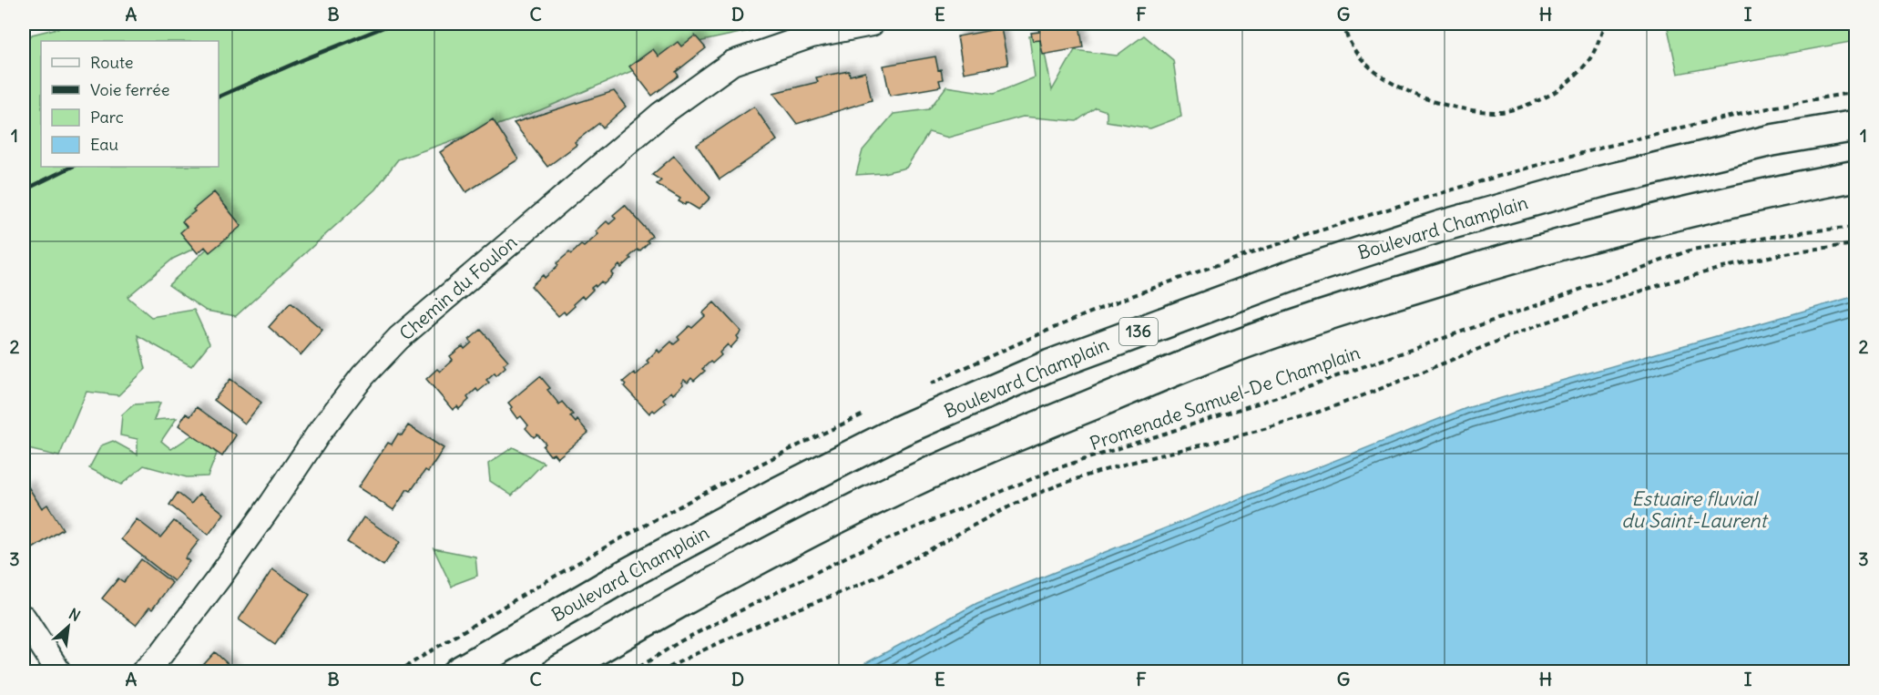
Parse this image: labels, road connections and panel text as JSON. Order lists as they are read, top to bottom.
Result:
{
  "streets": {
    "main road": ["Boulevard Champlain", "136"],
    "street": ["Chemin du Foulon"],
    "path": ["Promenade Samuel-De Champlain"]
  },
  "water": ["Estuaire fluvial du Saint-Laurent"],
  "legend": [
    "Route",
    "Voie ferrée",
    "Parc",
    "Eau"
  ],
  "north": "top right",
  "grid": {
    "columns": [
      "A",
      "B",
      "C",
      "D",
      "E",
      "F",
      "G",
      "H",
      "I"
    ],
    "rows": ["1", "2", "3"]
  }
}
